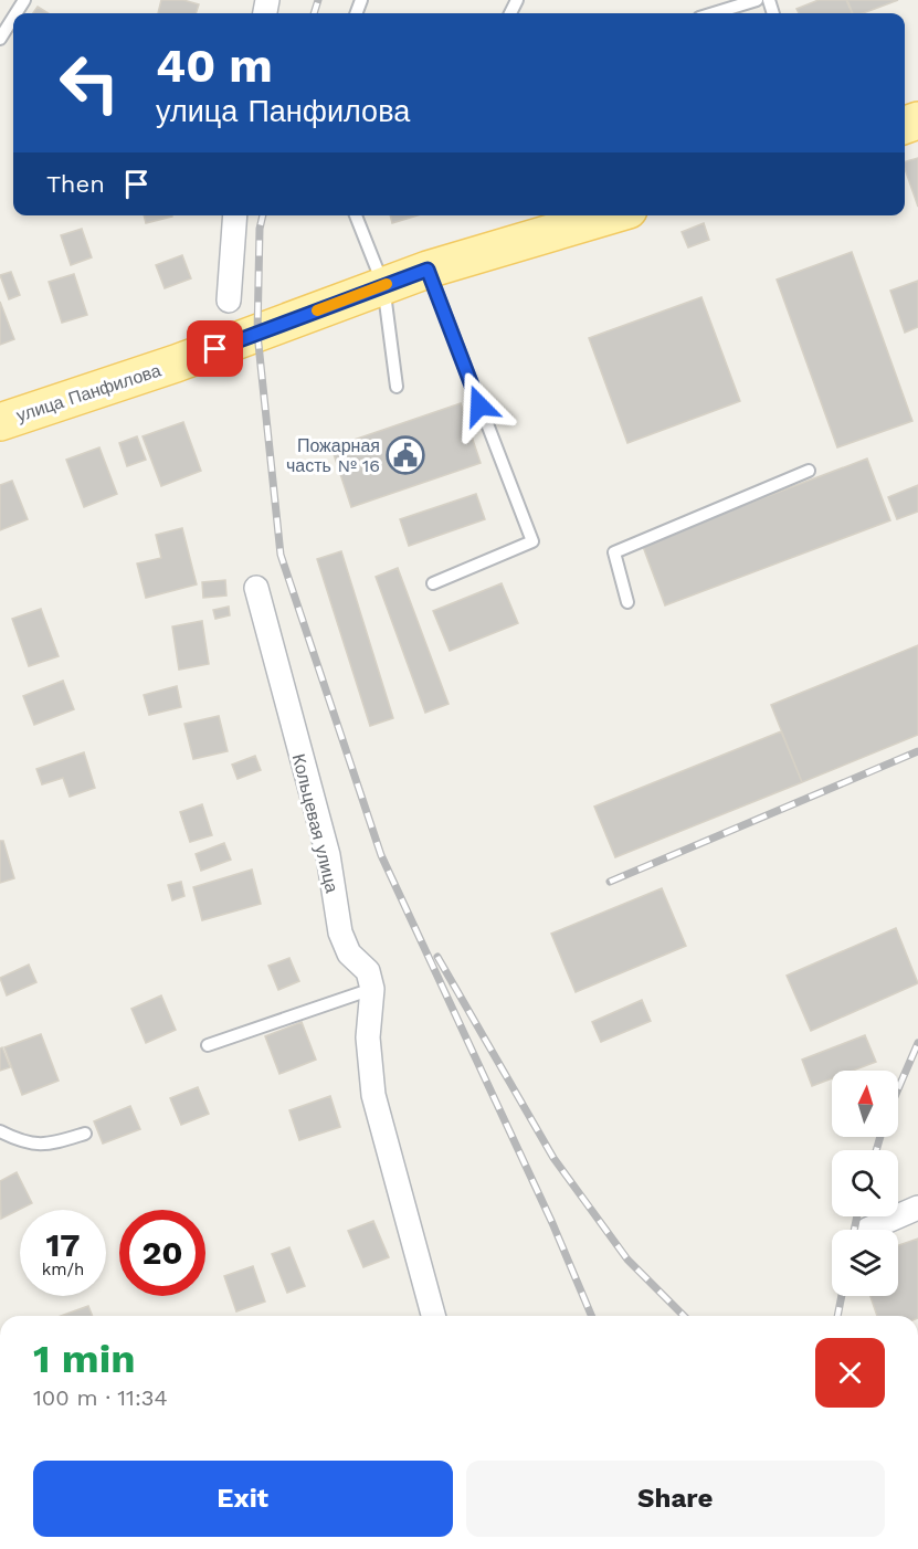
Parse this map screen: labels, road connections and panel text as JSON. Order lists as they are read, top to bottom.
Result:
{
  "streets": {
    "main road": ["улица Панфилова"],
    "street": ["Кольцевая улица"]
  },
  "places": {
    "public building": ["Пожарная часть № 16"]
  },
  "north": "top",
  "page": {
    "turn": ["40 m", "улица Панфилова"],
    "then": "Then",
    "speed": "17 km/h",
    "limit": "20",
    "heading": ["1 min", "100 m · 11:34"],
    "buttons": ["Exit", "Share"]
  }
}
